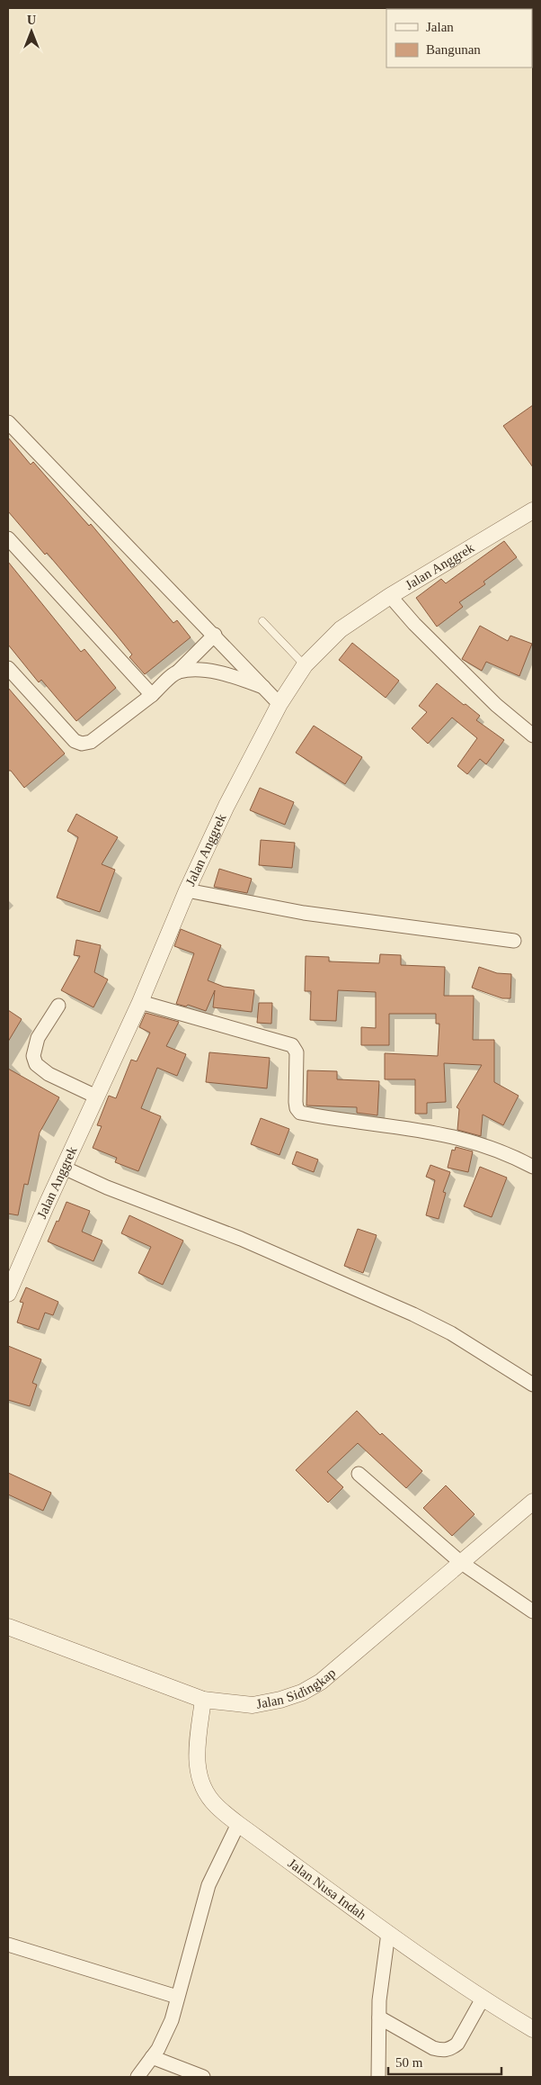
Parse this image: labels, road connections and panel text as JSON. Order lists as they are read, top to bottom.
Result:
{
  "streets": {
    "street": ["Jalan Anggrek", "Jalan Sidingkap", "Jalan Nusa Indah"]
  },
  "crossings": [
    ["Jalan Sidingkap", "Jalan Nusa Indah"]
  ],
  "legend": ["Jalan", "Bangunan"],
  "scale_bar": "50 m",
  "north": "top"
}
